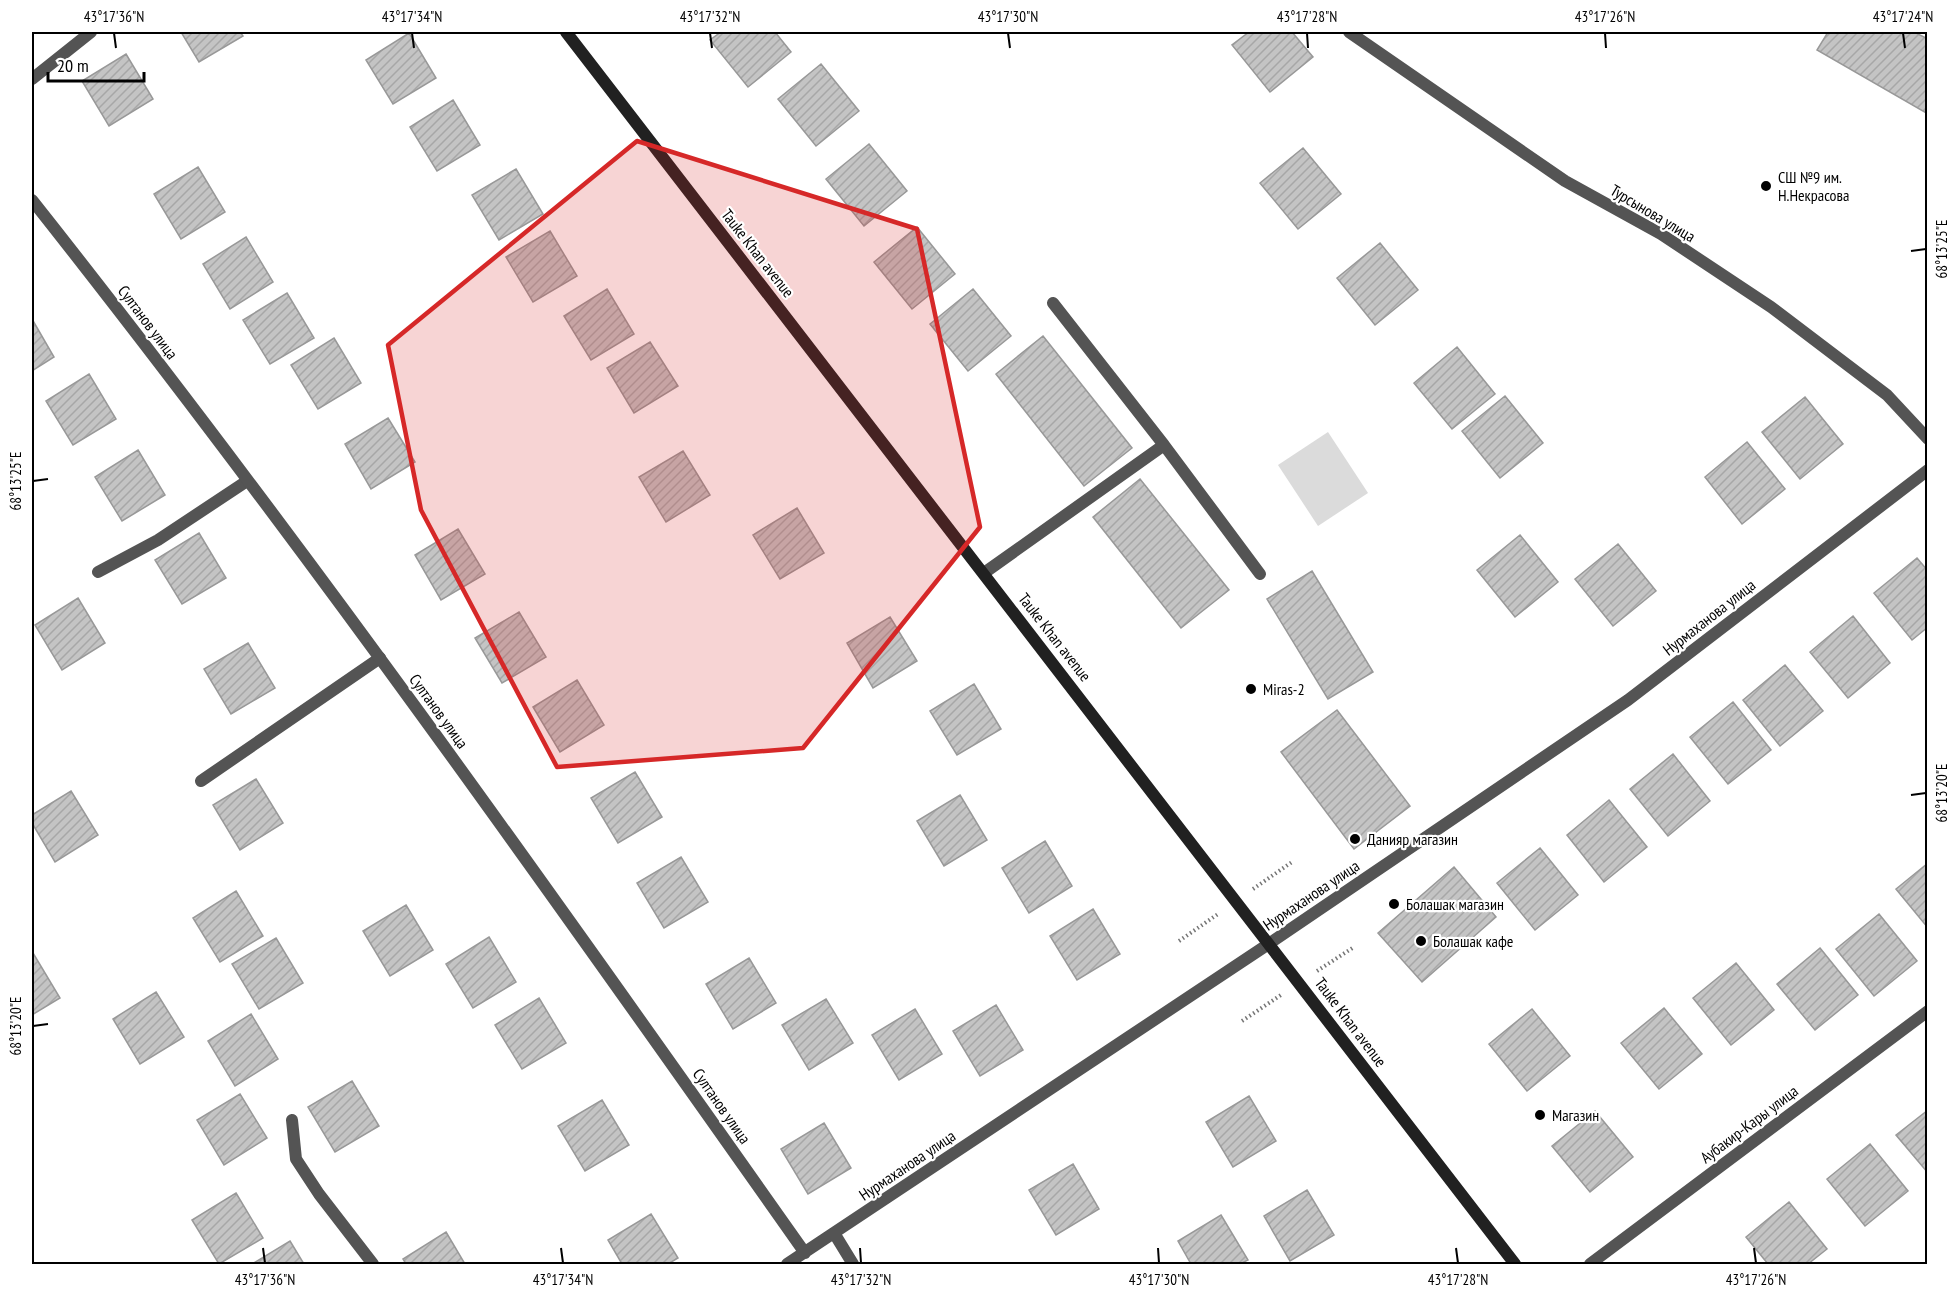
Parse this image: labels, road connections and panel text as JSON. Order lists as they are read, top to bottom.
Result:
{
  "streets": {
    "street": [
      "Турсынова улица",
      "Tauke Khan avenue",
      "Султанов улица",
      "Нурмаханова улица",
      "Аубакир-Кары улица"
    ]
  },
  "crossings": [
    ["Tauke Khan avenue", "Нурмаханова улица"],
    ["Султанов улица", "Нурмаханова улица"]
  ],
  "places": [
    "СШ №9 им. Н.Некрасова",
    "Miras-2",
    "Данияр магазин",
    "Болашак магазин",
    "Болашак кафе",
    "Магазин"
  ],
  "scale_bar": "20 m",
  "coordinates": [
    "43°17'36\"N",
    "43°17'34\"N",
    "43°17'32\"N",
    "43°17'30\"N",
    "43°17'28\"N",
    "43°17'26\"N",
    "43°17'24\"N",
    "68°13'25\"E",
    "68°13'20\"E"
  ]
}
